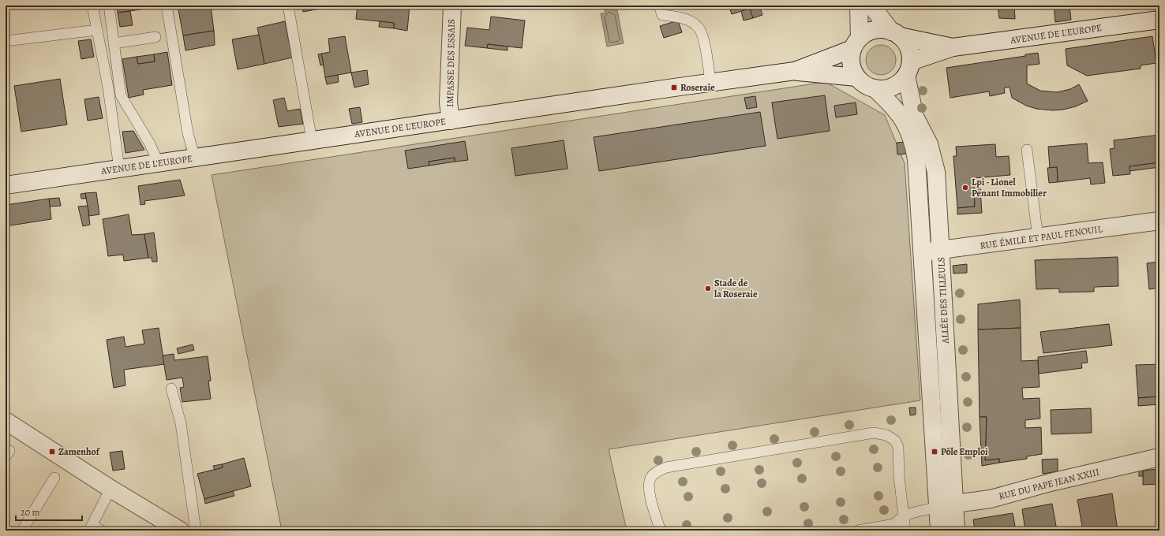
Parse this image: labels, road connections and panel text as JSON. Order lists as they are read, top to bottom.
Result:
{
  "streets": {
    "street": [
      "AVENUE DE L'EUROPE",
      "IMPASSE DES ESSAIS",
      "RUE ÉMILE ET PAUL FENOUIL",
      "ALLÉE DES TILLEULS",
      "RUE DU PAPE JEAN XXIII"
    ]
  },
  "crossings": [
    ["AVENUE DE L'EUROPE", "IMPASSE DES ESSAIS"],
    ["AVENUE DE L'EUROPE", "ALLÉE DES TILLEULS"],
    ["RUE ÉMILE ET PAUL FENOUIL", "ALLÉE DES TILLEULS"],
    ["ALLÉE DES TILLEULS", "RUE DU PAPE JEAN XXIII"]
  ],
  "places": {
    "transit": ["Roseraie", "Zamenhof", "Pôle Emploi"],
    "other": ["Lpi - Lionel Penant Immobilier", "Stade de la Roseraie"]
  },
  "scale_bar": "20 m"
}
